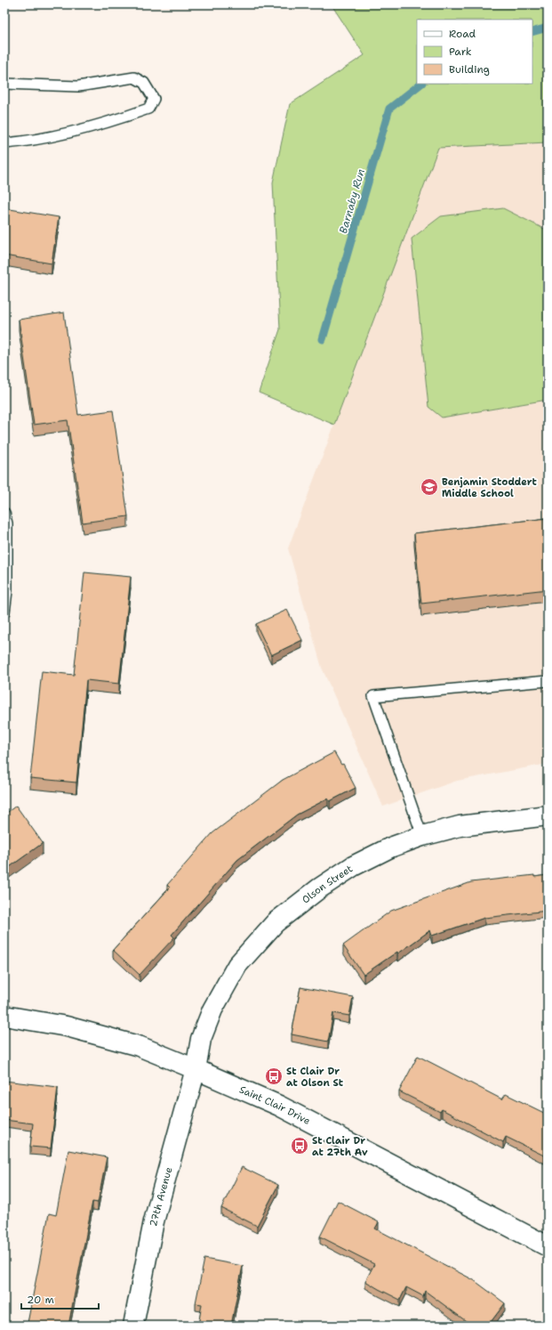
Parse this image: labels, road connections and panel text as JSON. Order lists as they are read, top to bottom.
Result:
{
  "streets": {
    "street": ["Olson Street", "Saint Clair Drive", "27th Avenue"]
  },
  "crossings": [
    ["Olson Street", "Saint Clair Drive"],
    ["Olson Street", "27th Avenue"],
    ["Saint Clair Drive", "27th Avenue"]
  ],
  "water": ["Barnaby Run"],
  "places": {
    "school or university": ["Benjamin Stoddert Middle School"],
    "bus stop": ["St Clair Dr at Olson St", "St Clair Dr at 27th Av"]
  },
  "legend": ["Road", "Park", "Building"],
  "scale_bar": "20 m"
}
